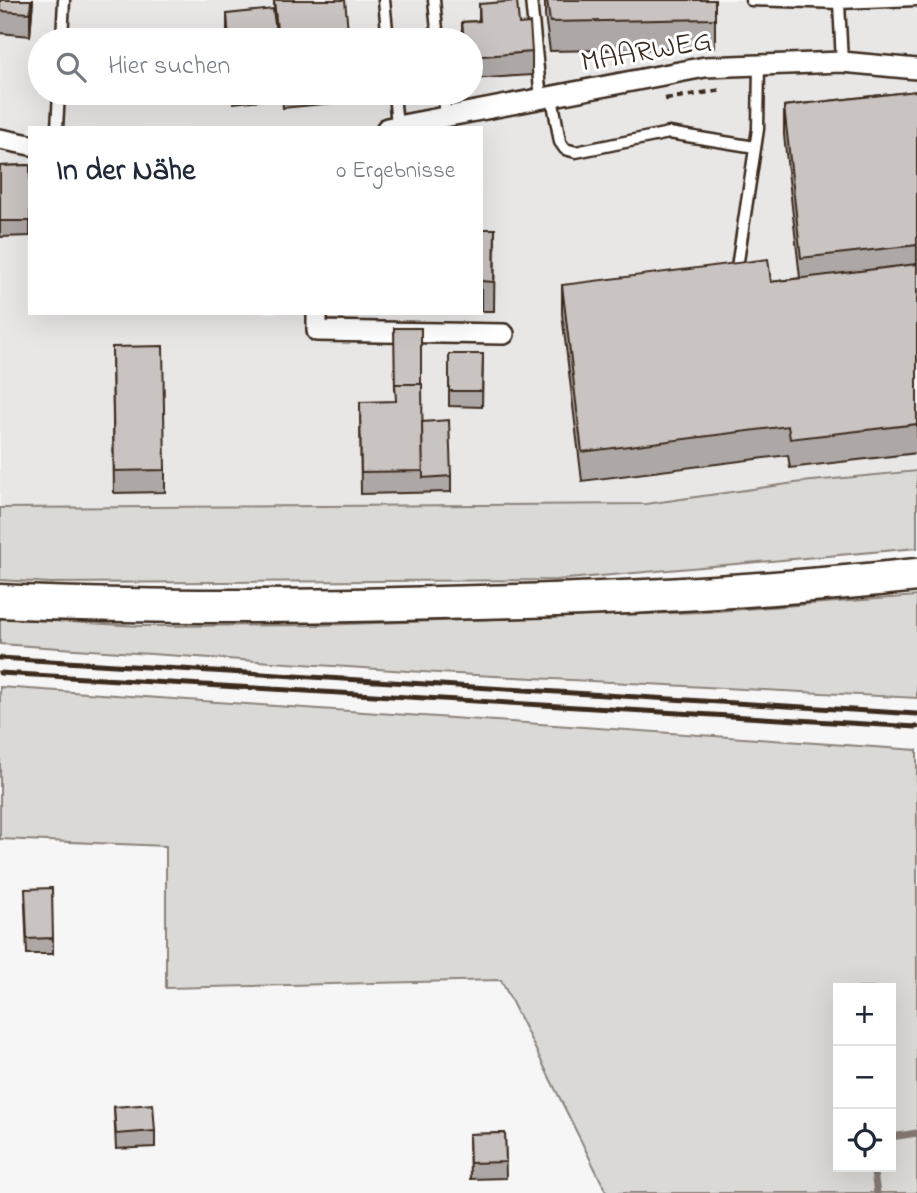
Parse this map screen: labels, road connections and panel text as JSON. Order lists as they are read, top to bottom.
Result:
{
  "streets": {
    "street": ["MAARWEG"]
  },
  "page": {
    "search": "Hier suchen",
    "heading": ["In der Nähe", "0 Ergebnisse"],
    "map_buttons": ["+", "−"]
  }
}
